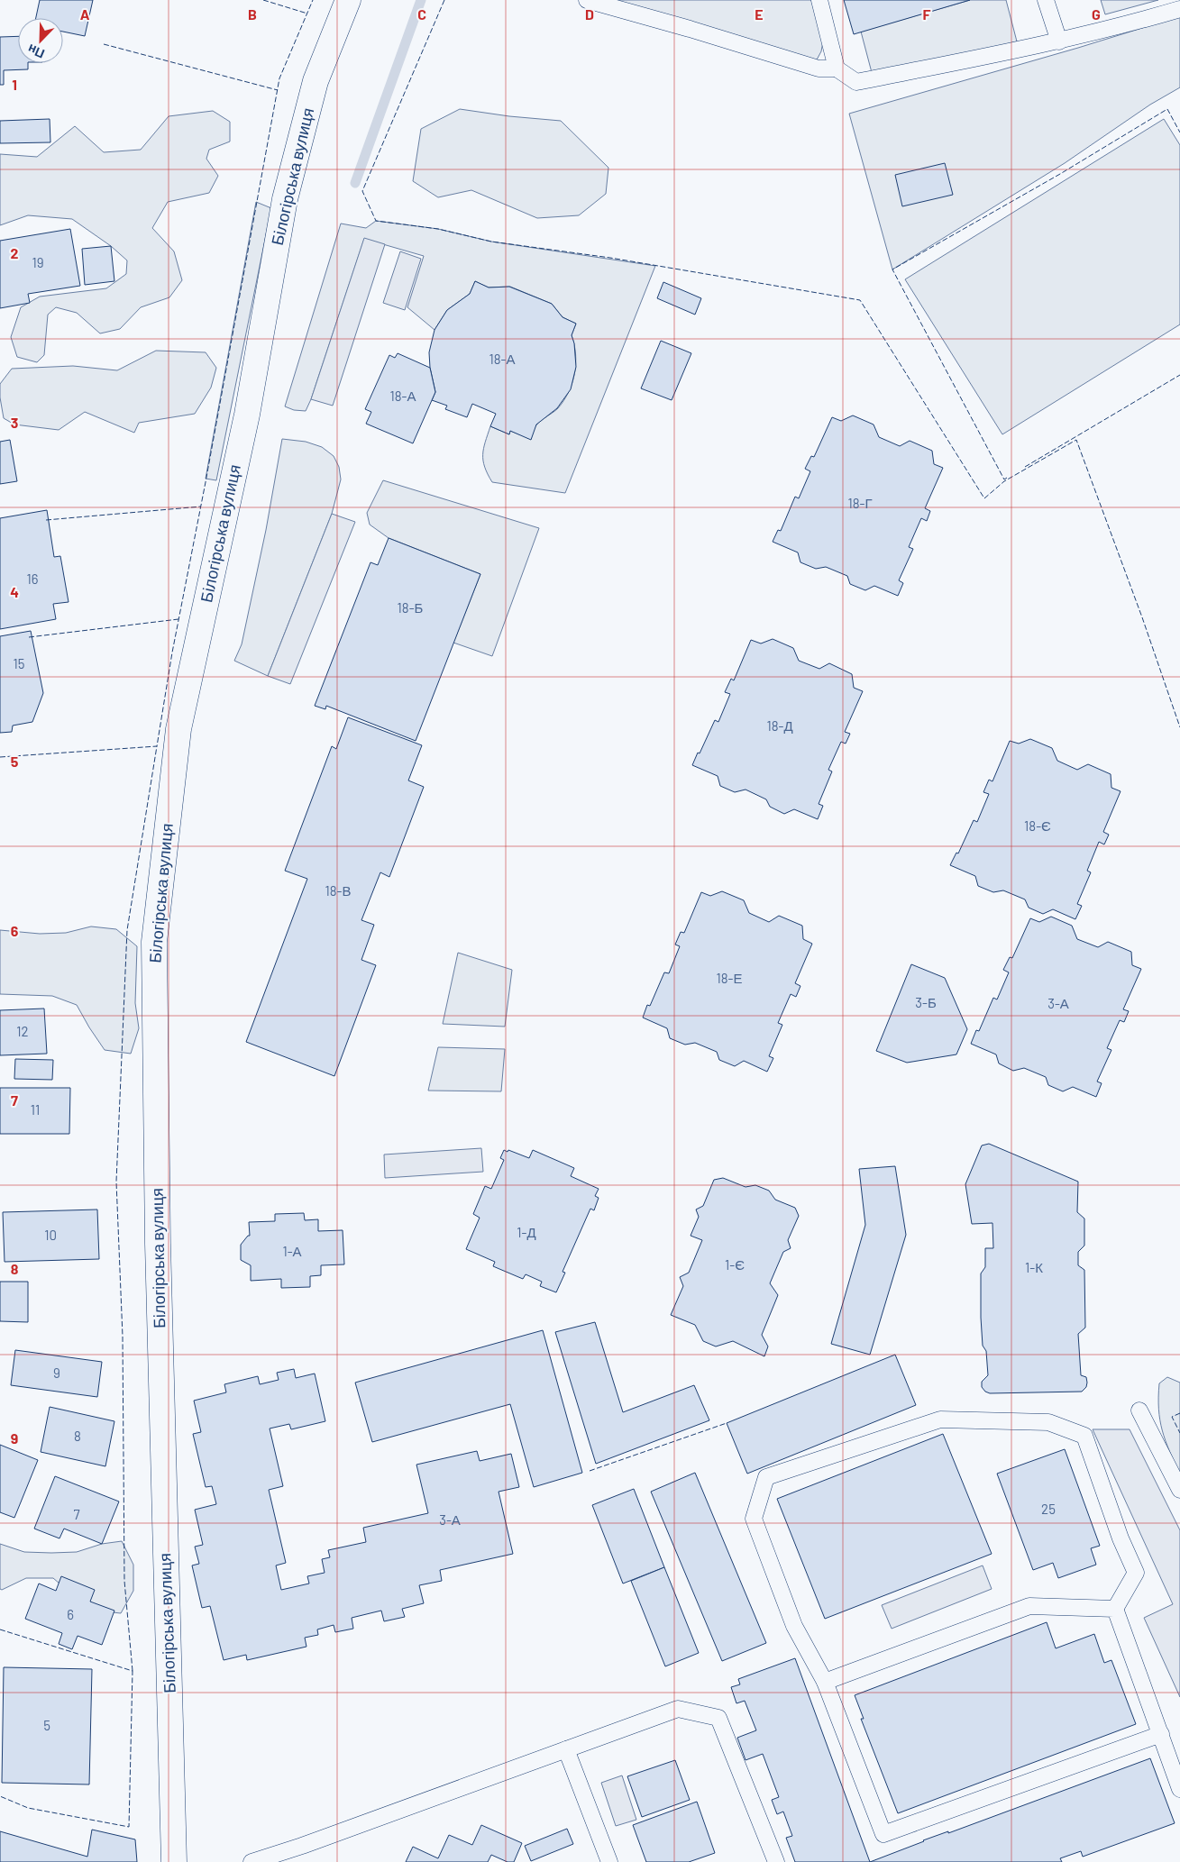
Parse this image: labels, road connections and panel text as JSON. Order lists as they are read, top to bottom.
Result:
{
  "streets": {
    "street": ["Білогірська вулиця"]
  },
  "house_numbers": [
    "19",
    "18-А",
    "18-А",
    "18-Г",
    "16",
    "18-Б",
    "15",
    "18-Д",
    "18-Є",
    "18-В",
    "18-Е",
    "3-Б",
    "3-А",
    "12",
    "11",
    "1-Д",
    "10",
    "1-А",
    "1-Є",
    "1-К",
    "9",
    "8",
    "25",
    "7",
    "3-А",
    "6",
    "5"
  ],
  "north": "bottom left",
  "grid": {
    "columns": [
      "A",
      "B",
      "C",
      "D",
      "E",
      "F",
      "G"
    ],
    "rows": [
      "1",
      "2",
      "3",
      "4",
      "5",
      "6",
      "7",
      "8",
      "9"
    ]
  }
}
